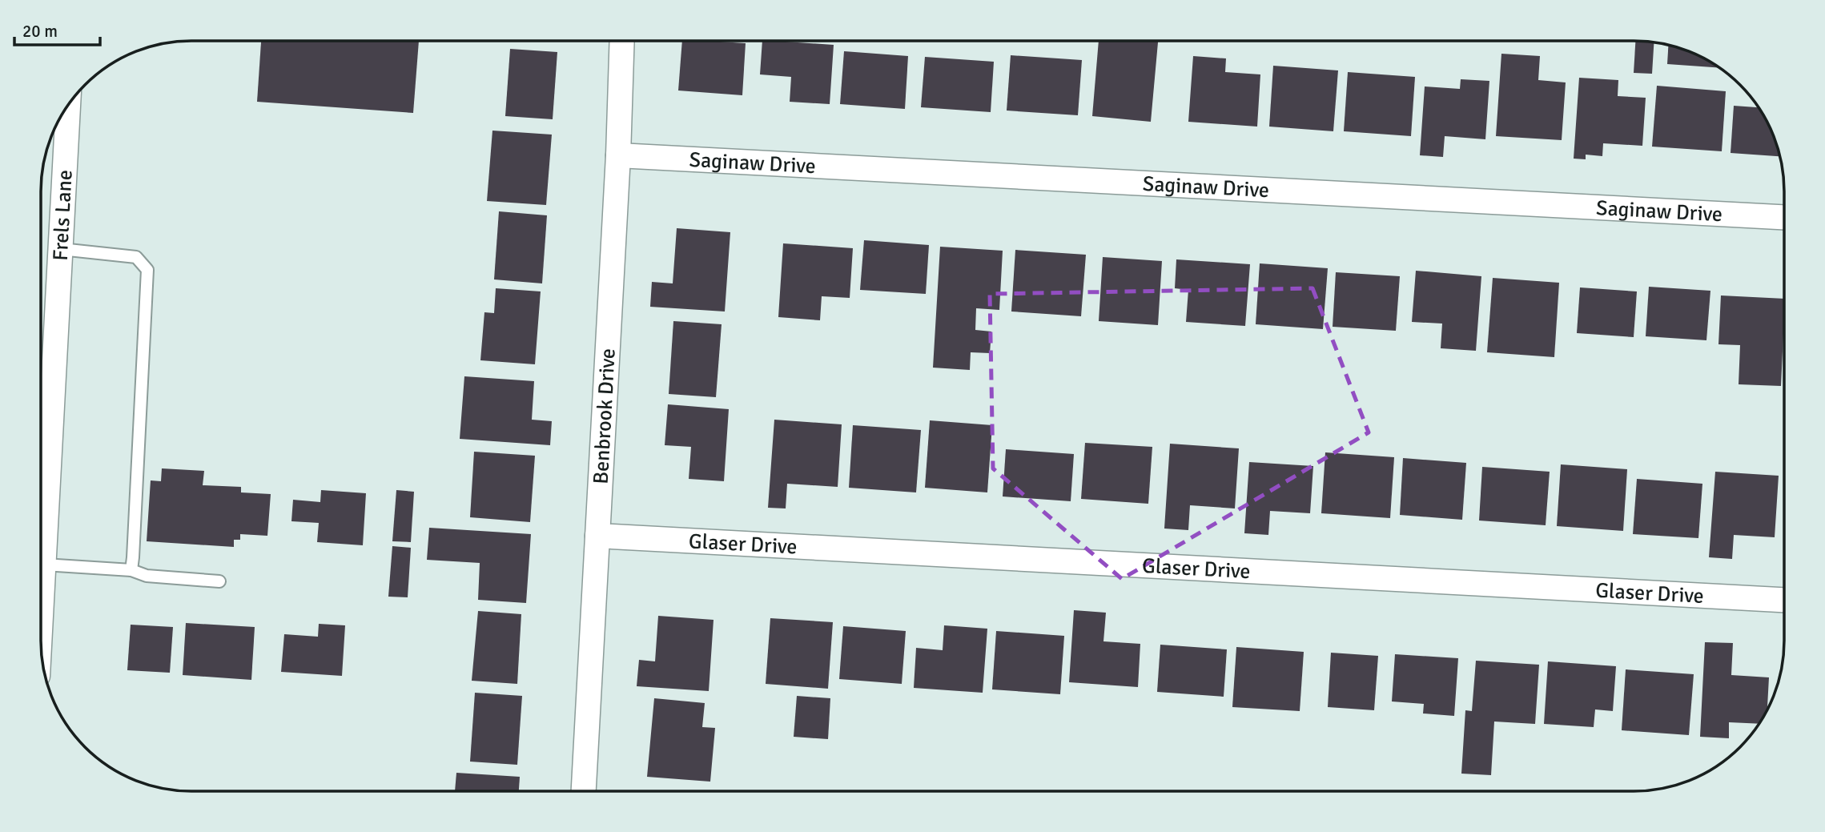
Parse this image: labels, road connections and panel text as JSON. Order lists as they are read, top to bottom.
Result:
{
  "streets": {
    "street": [
      "Saginaw Drive",
      "Frels Lane",
      "Benbrook Drive",
      "Glaser Drive"
    ]
  },
  "crossings": [
    ["Saginaw Drive", "Benbrook Drive"],
    ["Benbrook Drive", "Glaser Drive"]
  ],
  "scale_bar": "20 m"
}
